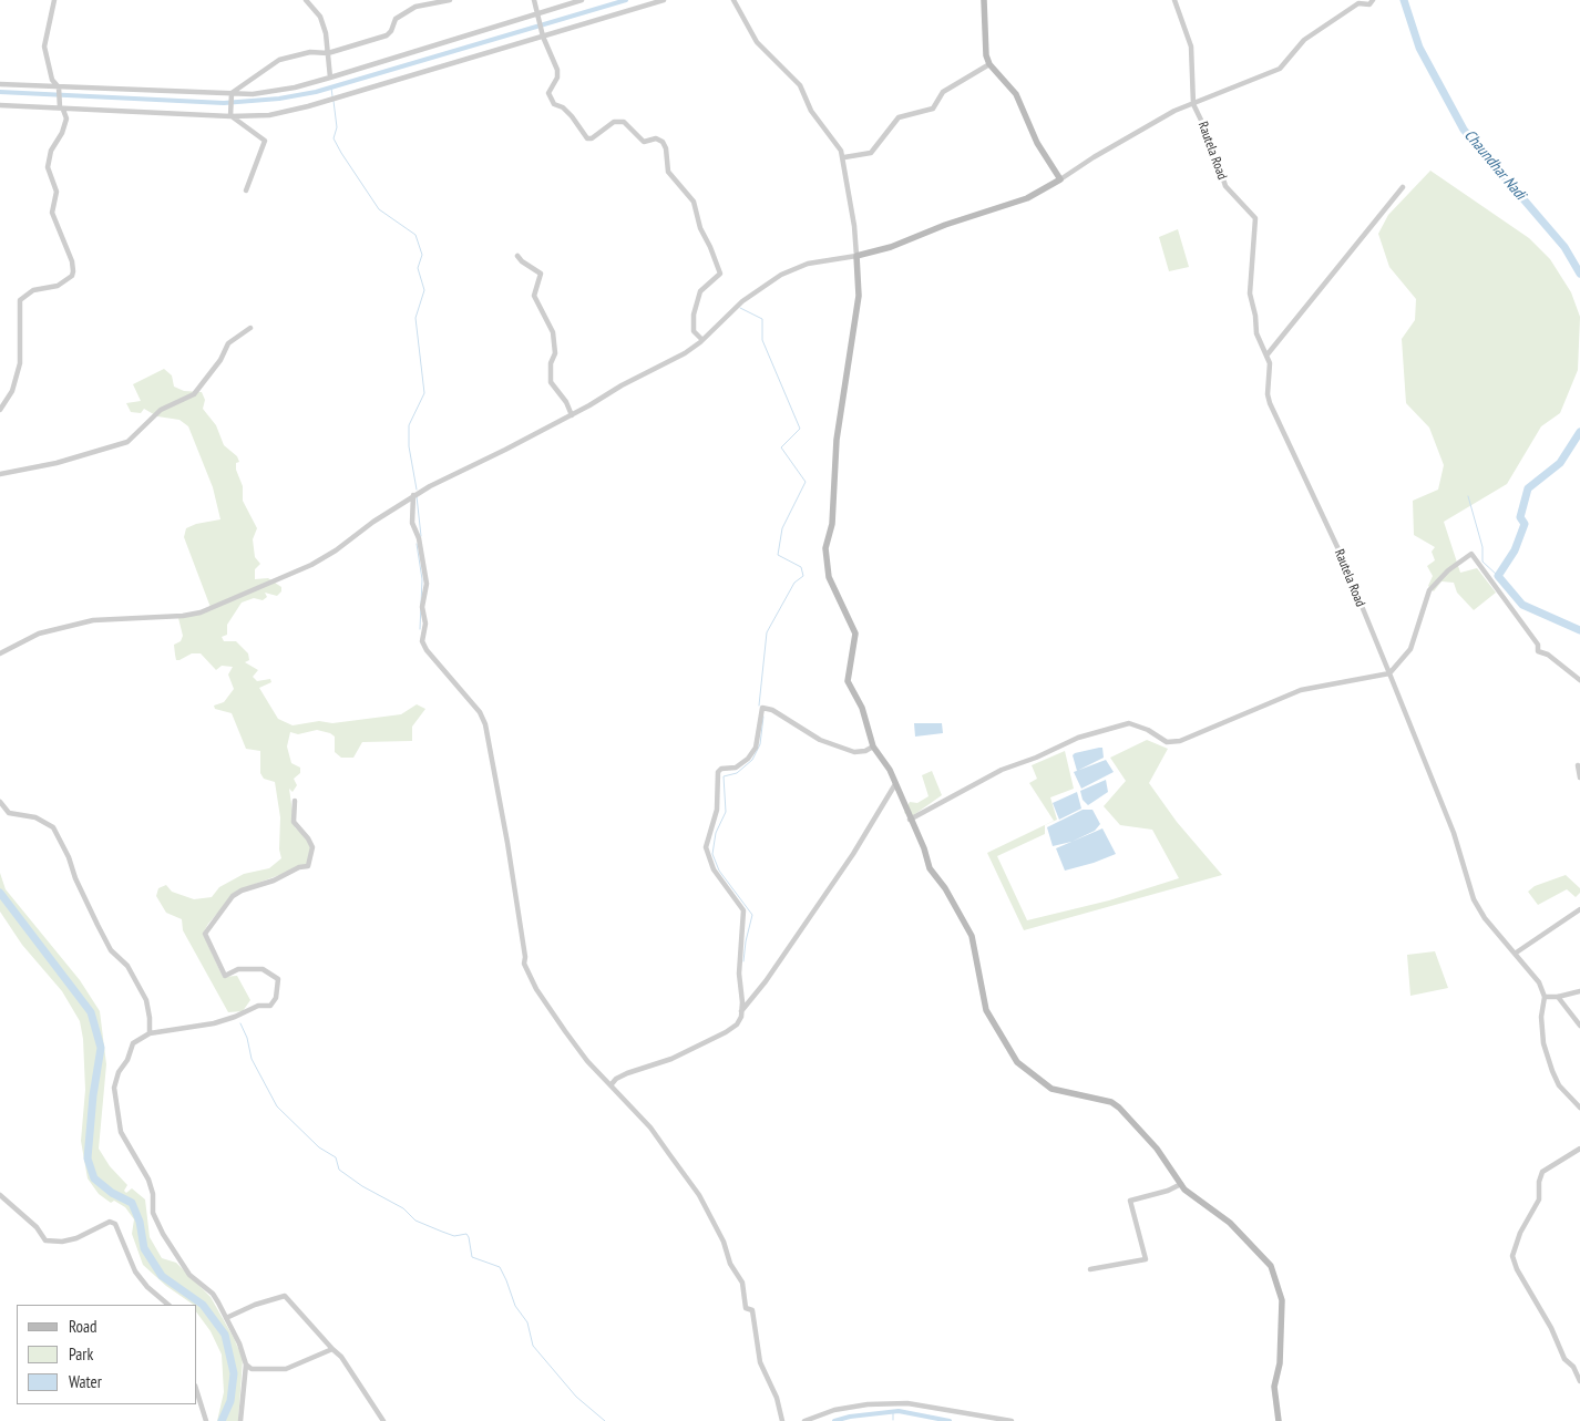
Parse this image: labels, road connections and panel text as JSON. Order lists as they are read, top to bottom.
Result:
{
  "streets": {
    "street": ["Rautela Road"]
  },
  "water": ["Chaundhar Nadi"],
  "legend": ["Road", "Park", "Water"]
}
